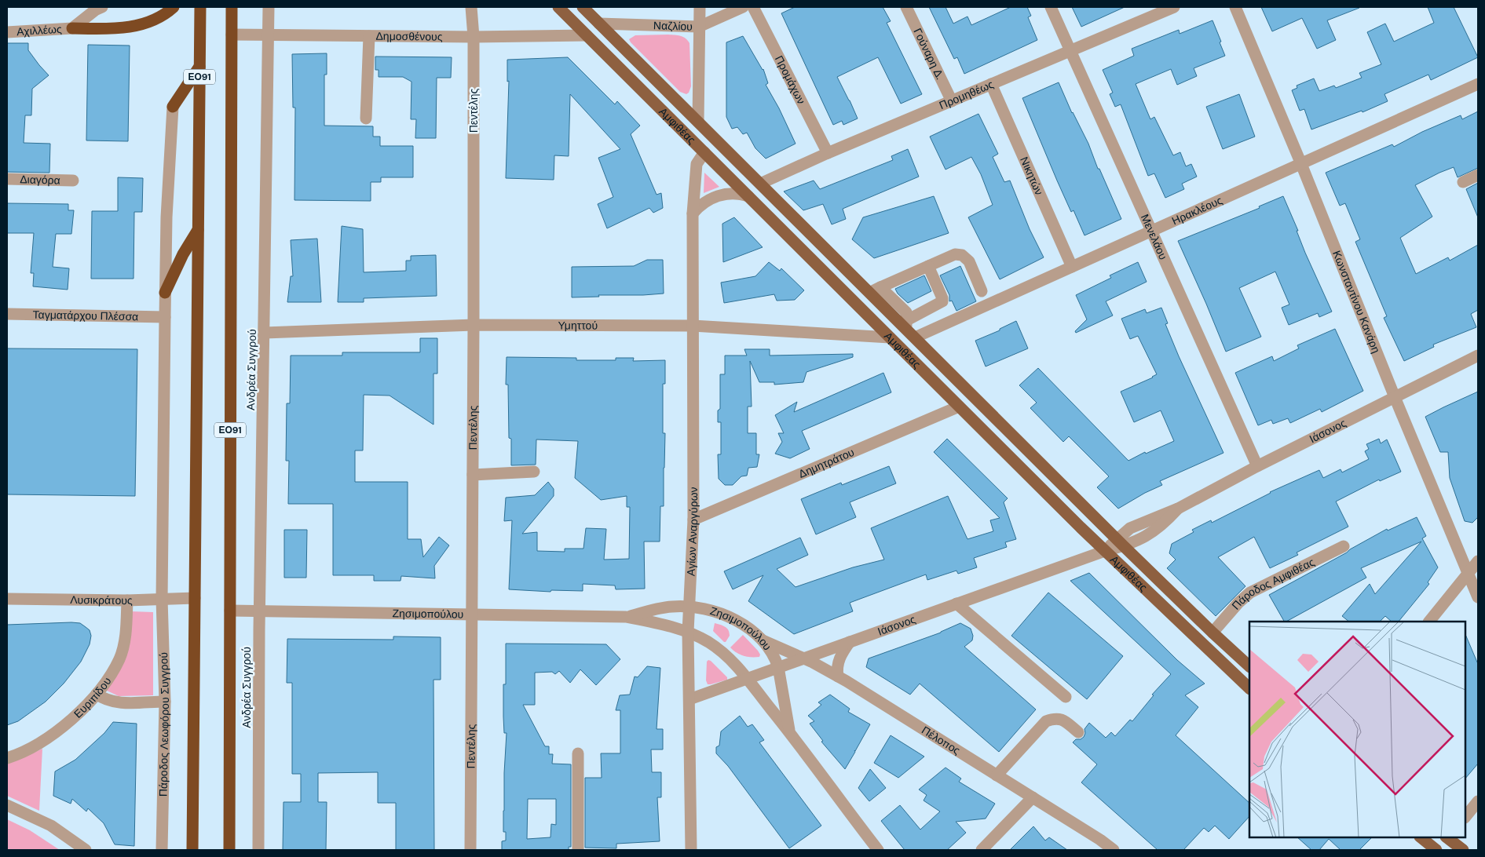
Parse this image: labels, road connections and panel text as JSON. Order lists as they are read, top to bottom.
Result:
{
  "streets": {
    "highway": ["ΕΟ91", "Ανδρέα Συγγρού"],
    "main road": ["Αμφιθέας"],
    "street": [
      "Ναζλίου",
      "Αχιλλέως",
      "Δημοσθένους",
      "Γούναρη Δ.",
      "Προμάχων",
      "Προμηθέως",
      "Πεντέλης",
      "Νικητών",
      "Διαγόρα",
      "Ηρακλέους",
      "Μενελάου",
      "Κωνσταντίνου Κανάρη",
      "Ταγματάρχου Πλέσσα",
      "Υμηττού",
      "Ιάσονος",
      "Δημητράτου",
      "Αγίων Αναργύρων",
      "Πάροδος Αμφιθέας",
      "Λυσικράτους",
      "Ζησιμοπούλου",
      "Ευριπίδου",
      "Πάροδος Λεωφόρου Συγγρού",
      "Πέλοπος"
    ]
  },
  "crossings": [
    ["Ναζλίου", "Αμφιθέας"],
    ["Δημοσθένους", "Πεντέλης"],
    ["Δημοσθένους", "Αμφιθέας"],
    ["Δημοσθένους", "Ανδρέα Συγγρού"],
    ["Γούναρη Δ.", "Προμηθέως"],
    ["ΕΟ91", "Λυσικράτους"],
    ["Προμάχων", "Προμηθέως"],
    ["Προμηθέως", "Αμφιθέας"],
    ["Προμηθέως", "Νικητών"],
    ["Προμηθέως", "Μενελάου"],
    ["Πεντέλης", "Υμηττού"],
    ["Πεντέλης", "Ζησιμοπούλου"],
    ["Αμφιθέας", "Ηρακλέους"],
    ["Αμφιθέας", "Υμηττού"],
    ["Αμφιθέας", "Ιάσονος"],
    ["Αμφιθέας", "Δημητράτου"],
    ["Αμφιθέας", "Αγίων Αναργύρων"],
    ["Αμφιθέας", "Πάροδος Αμφιθέας"],
    ["Νικητών", "Ηρακλέους"],
    ["Ηρακλέους", "Μενελάου"],
    ["Ηρακλέους", "Κωνσταντίνου Κανάρη"],
    ["Μενελάου", "Ιάσονος"],
    ["Κωνσταντίνου Κανάρη", "Ιάσονος"],
    ["Υμηττού", "Ανδρέα Συγγρού"],
    ["Υμηττού", "Αγίων Αναργύρων"],
    ["Ανδρέα Συγγρού", "Ζησιμοπούλου"],
    ["Ιάσονος", "Αγίων Αναργύρων"],
    ["Ιάσονος", "Ζησιμοπούλου"],
    ["Ιάσονος", "Πέλοπος"],
    ["Δημητράτου", "Αγίων Αναργύρων"],
    ["Αγίων Αναργύρων", "Ζησιμοπούλου"],
    ["Λυσικράτους", "Ευριπίδου"],
    ["Λυσικράτους", "Πάροδος Λεωφόρου Συγγρού"],
    ["Ζησιμοπούλου", "Πέλοπος"]
  ]
}
